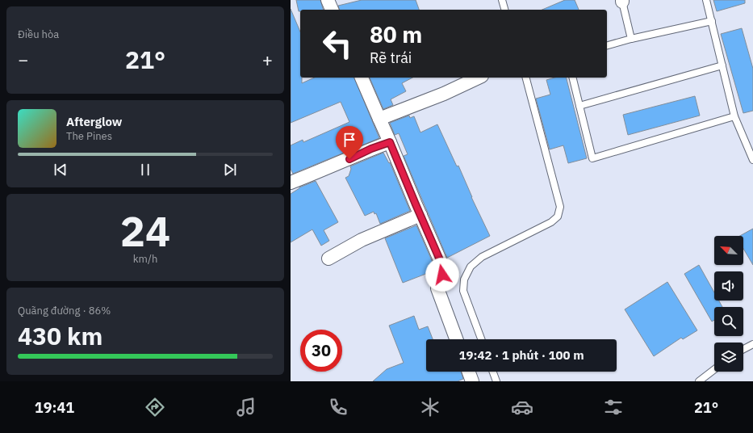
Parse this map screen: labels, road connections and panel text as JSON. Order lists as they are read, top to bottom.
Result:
{
  "north": "top left",
  "page": {
    "tile": [
      "Điều hòa",
      ["24", "km/h"],
      ["Quãng đường · 86%", "430 km"]
    ],
    "turn": ["80 m", "Rẽ trái"],
    "heat": ["−", "21°", "+"],
    "song": ["Afterglow", "The Pines"],
    "limit": "30",
    "trip": "19:42 · 1 phút · 100 m",
    "tabs": ["19:41", "21°"]
  }
}
